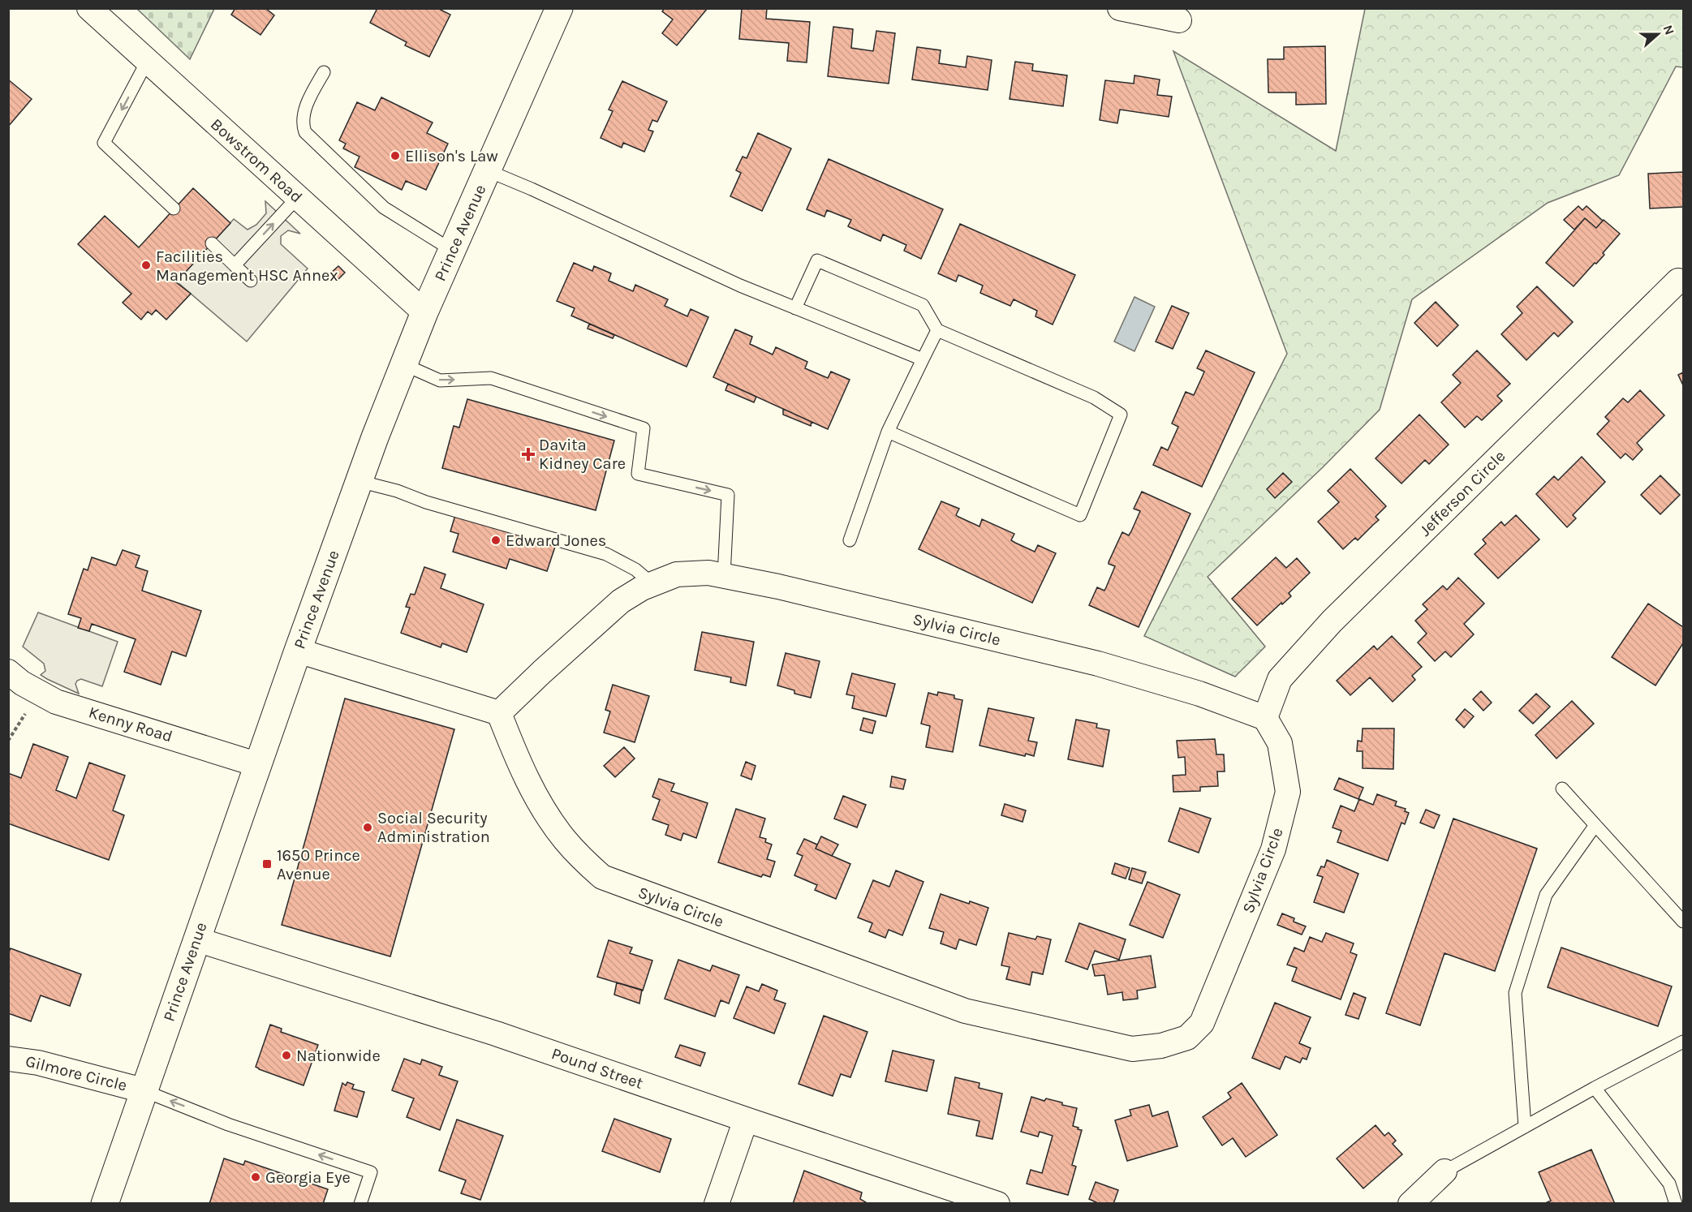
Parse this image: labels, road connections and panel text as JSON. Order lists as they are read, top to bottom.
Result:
{
  "streets": {
    "main road": ["Prince Avenue"],
    "street": [
      "Bowstrom Road",
      "Jefferson Circle",
      "Sylvia Circle",
      "Kenny Road",
      "Pound Street",
      "Gilmore Circle"
    ]
  },
  "crossings": [
    ["Bowstrom Road", "Prince Avenue"],
    ["Prince Avenue", "Kenny Road"],
    ["Prince Avenue", "Pound Street"],
    ["Prince Avenue", "Gilmore Circle"],
    ["Jefferson Circle", "Sylvia Circle"]
  ],
  "places": {
    "other": [
      "Ellison's Law",
      "Facilities Management HSC Annex",
      "Edward Jones",
      "Social Security Administration",
      "Nationwide",
      "Georgia Eye"
    ],
    "health": ["Davita Kidney Care"],
    "transit": ["1650 Prince Avenue"]
  },
  "north": "right"
}
